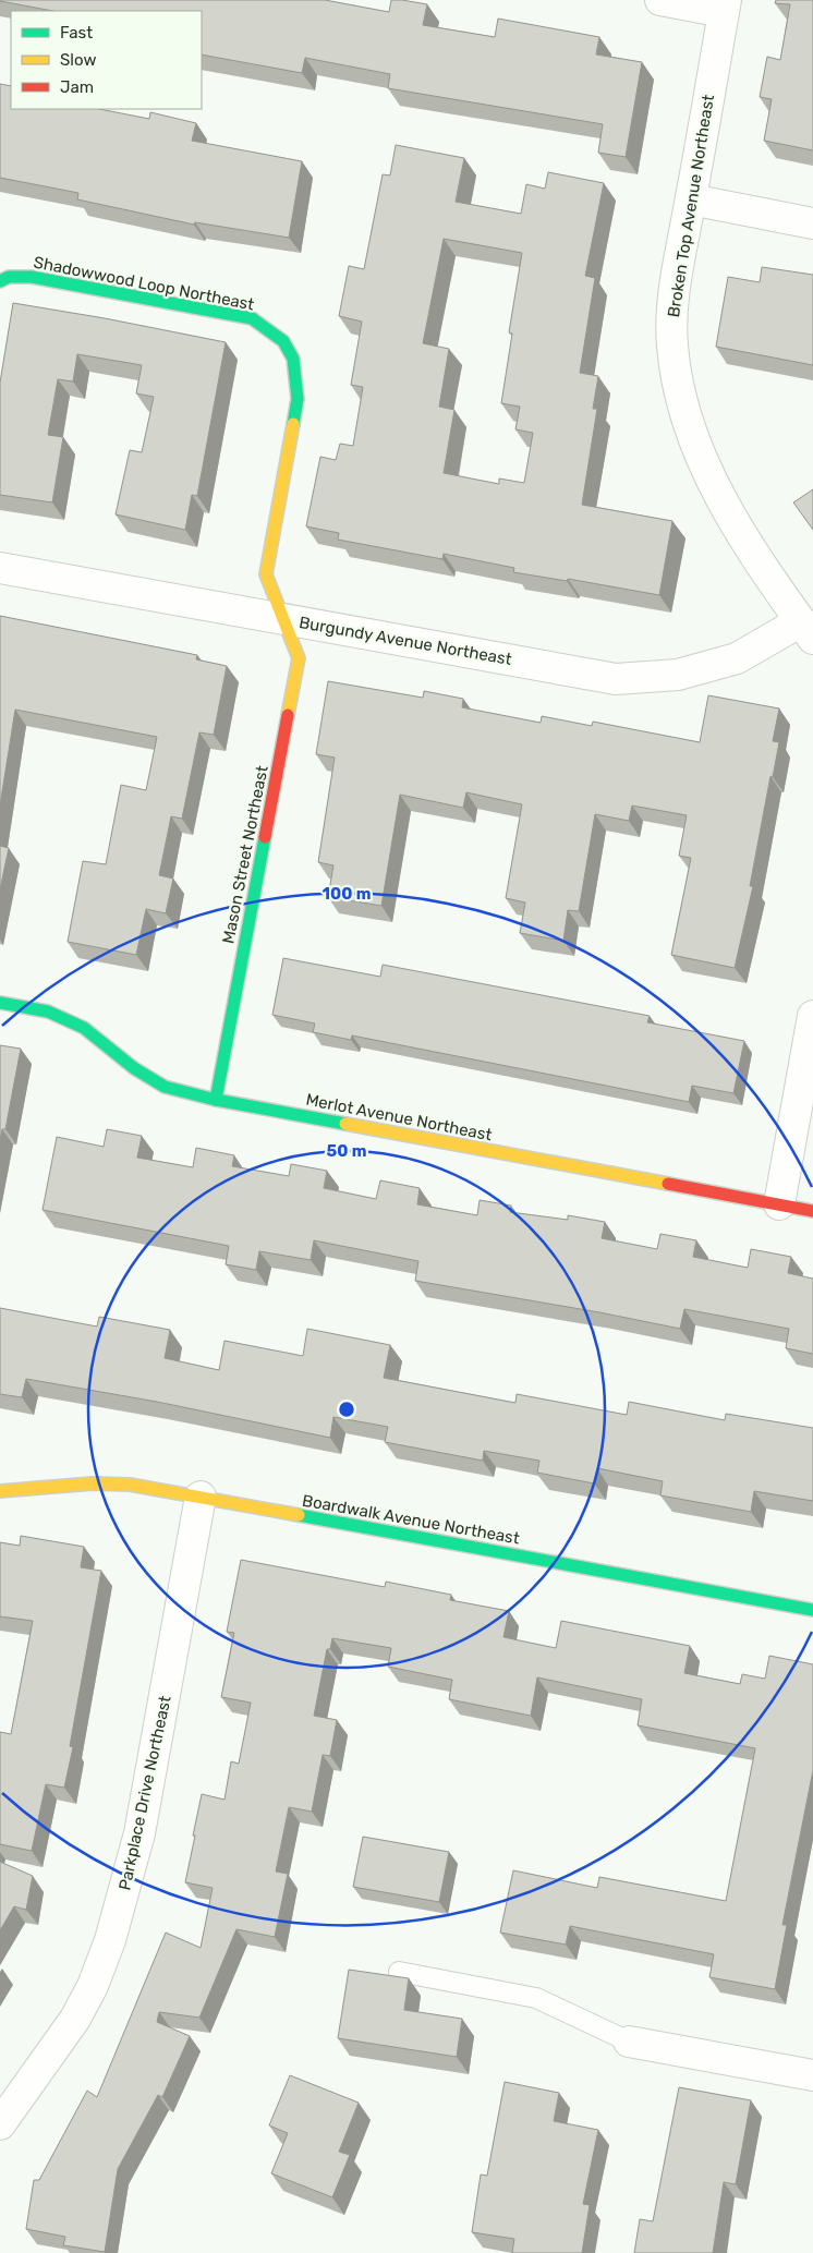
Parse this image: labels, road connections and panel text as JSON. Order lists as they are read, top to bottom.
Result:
{
  "streets": {
    "street": [
      "Broken Top Avenue Northeast",
      "Shadowwood Loop Northeast",
      "Burgundy Avenue Northeast",
      "Mason Street Northeast",
      "Merlot Avenue Northeast",
      "Boardwalk Avenue Northeast",
      "Parkplace Drive Northeast"
    ]
  },
  "crossings": [
    ["Broken Top Avenue Northeast", "Burgundy Avenue Northeast"],
    ["Shadowwood Loop Northeast", "Burgundy Avenue Northeast"],
    ["Shadowwood Loop Northeast", "Mason Street Northeast"],
    ["Burgundy Avenue Northeast", "Mason Street Northeast"],
    ["Mason Street Northeast", "Merlot Avenue Northeast"],
    ["Boardwalk Avenue Northeast", "Parkplace Drive Northeast"]
  ],
  "legend": ["Fast", "Slow", "Jam"],
  "rings": ["100 m", "50 m"]
}
